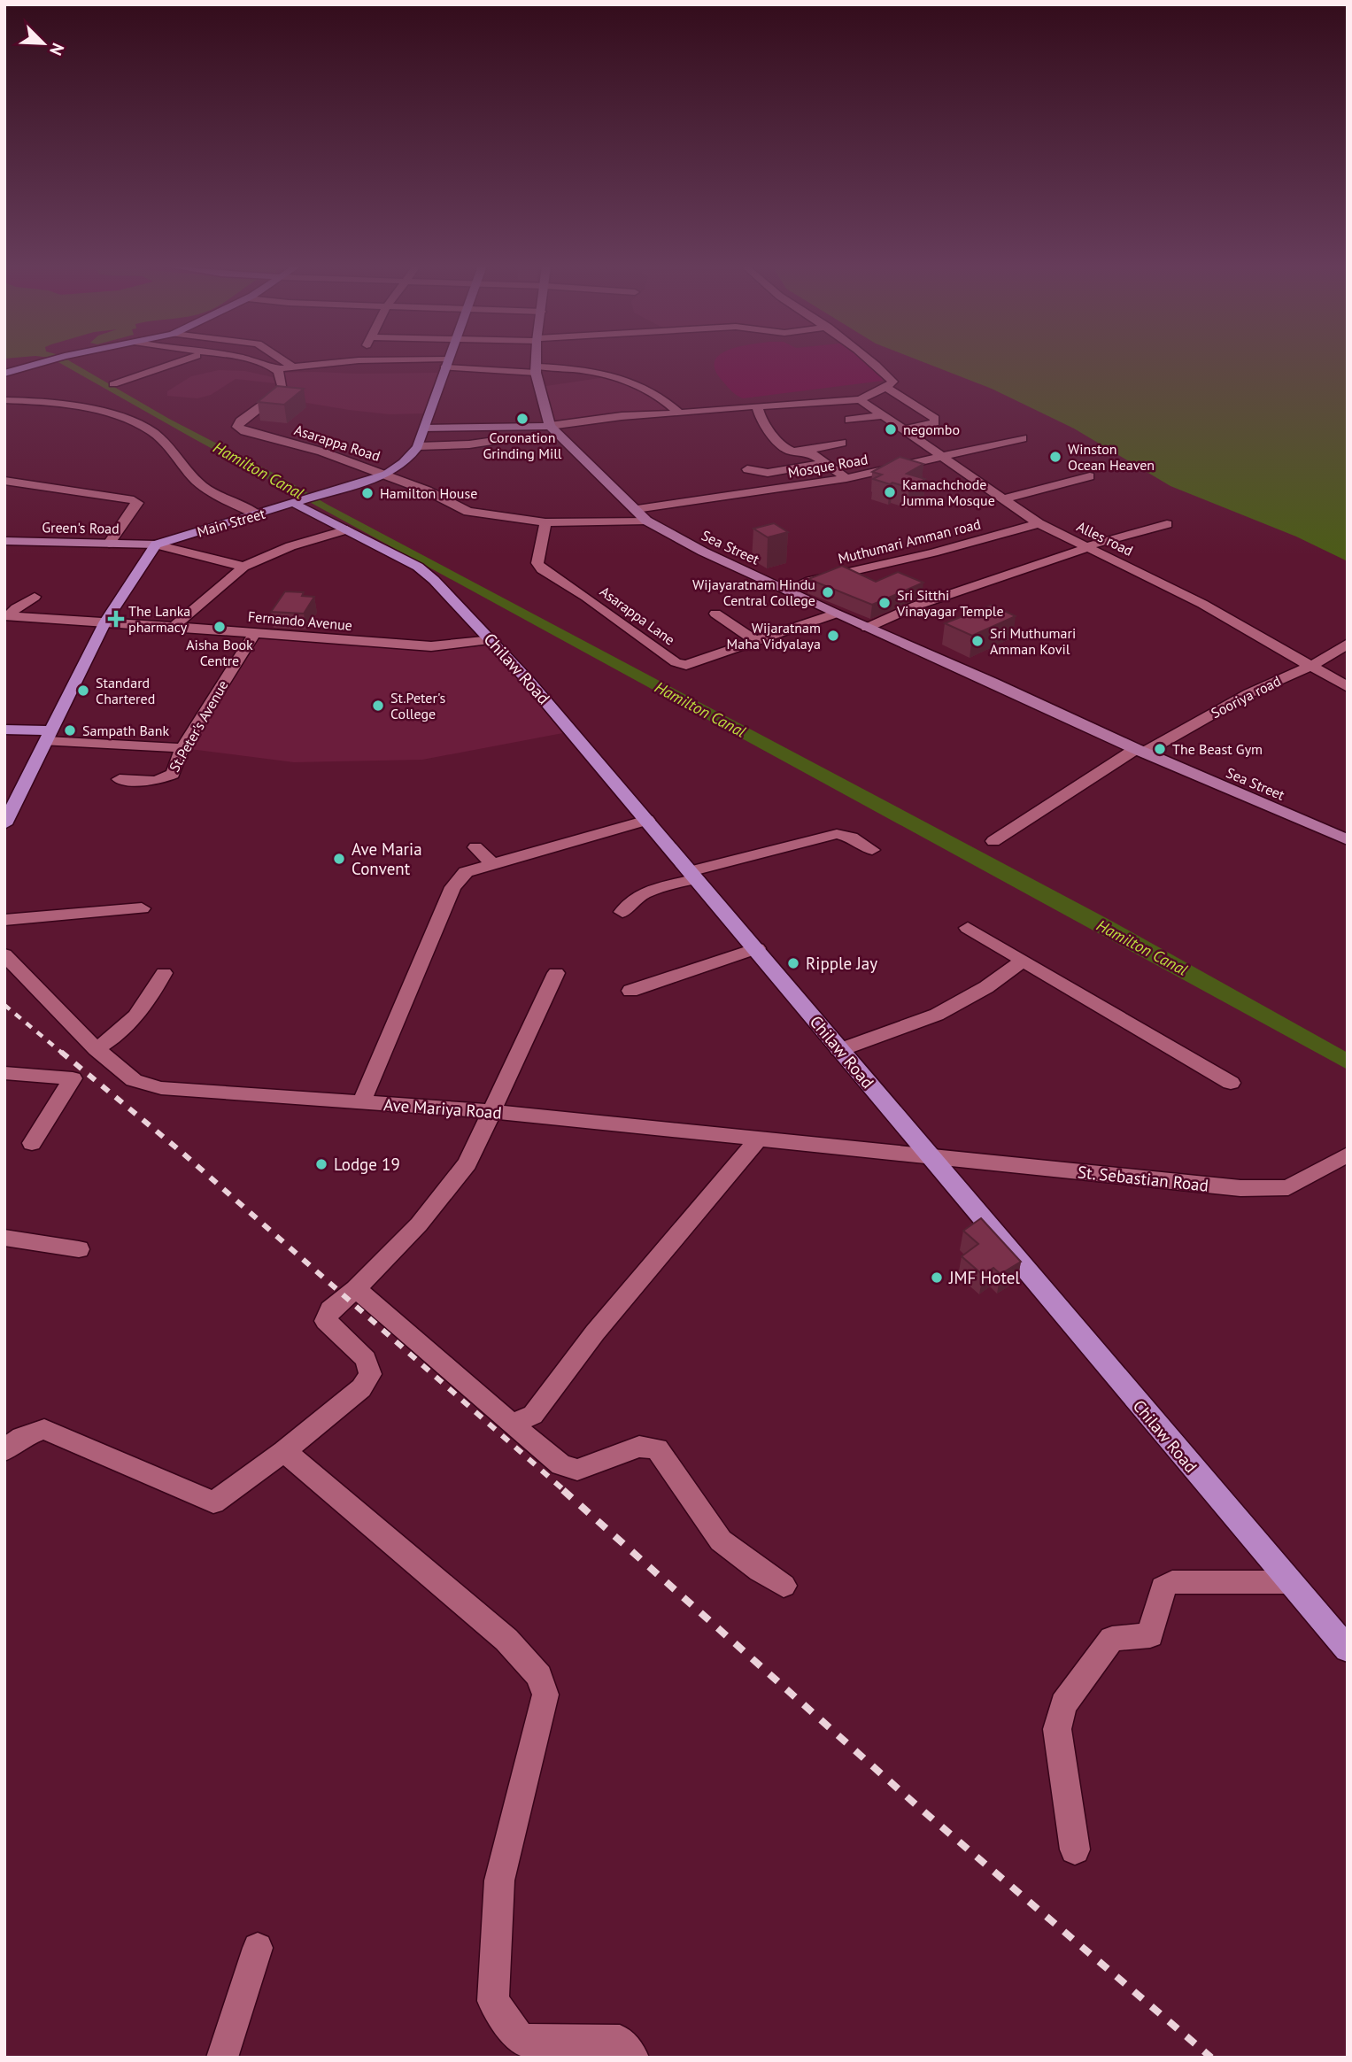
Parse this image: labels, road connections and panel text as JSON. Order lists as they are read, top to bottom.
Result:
{
  "streets": {
    "main road": ["Main Street", "Chilaw Road"],
    "street": [
      "Asarappa Road",
      "Mosque Road",
      "Green's Road",
      "Alles road",
      "Muthumari Amman road",
      "Sea Street",
      "Asarappa Lane",
      "Fernando Avenue",
      "Sooriya road",
      "St.Peter's Avenue",
      "Ave Mariya Road",
      "St. Sebastian Road"
    ]
  },
  "crossings": [
    ["Asarappa Road", "Main Street"],
    ["Asarappa Road", "Sea Street"],
    ["Asarappa Road", "Asarappa Lane"],
    ["Mosque Road", "Alles road"],
    ["Mosque Road", "Sea Street"],
    ["Main Street", "Green's Road"],
    ["Main Street", "Chilaw Road"],
    ["Alles road", "Muthumari Amman road"],
    ["Alles road", "Sooriya road"],
    ["Muthumari Amman road", "Sea Street"],
    ["Sea Street", "Asarappa Lane"],
    ["Sea Street", "Sooriya road"],
    ["Fernando Avenue", "Chilaw Road"],
    ["Fernando Avenue", "St.Peter's Avenue"],
    ["Chilaw Road", "Ave Mariya Road"],
    ["Chilaw Road", "St. Sebastian Road"],
    ["Ave Mariya Road", "St. Sebastian Road"]
  ],
  "water": ["Hamilton Canal"],
  "places": {
    "other": [
      "Coronation Grinding Mill",
      "negombo",
      "Winston Ocean Heaven",
      "Kamachchode Jumma Mosque",
      "Hamilton House",
      "Wijayaratnam Hindu Central College",
      "Sri Sitthi Vinayagar Temple",
      "Aisha Book Centre",
      "Wijaratnam Maha Vidyalaya",
      "Sri Muthumari Amman Kovil",
      "Standard Chartered",
      "St.Peter's College",
      "Sampath Bank",
      "The Beast Gym",
      "Ave Maria Convent",
      "Ripple Jay",
      "Lodge 19",
      "JMF Hotel"
    ],
    "health": ["The Lanka pharmacy"]
  },
  "north": "bottom right"
}
